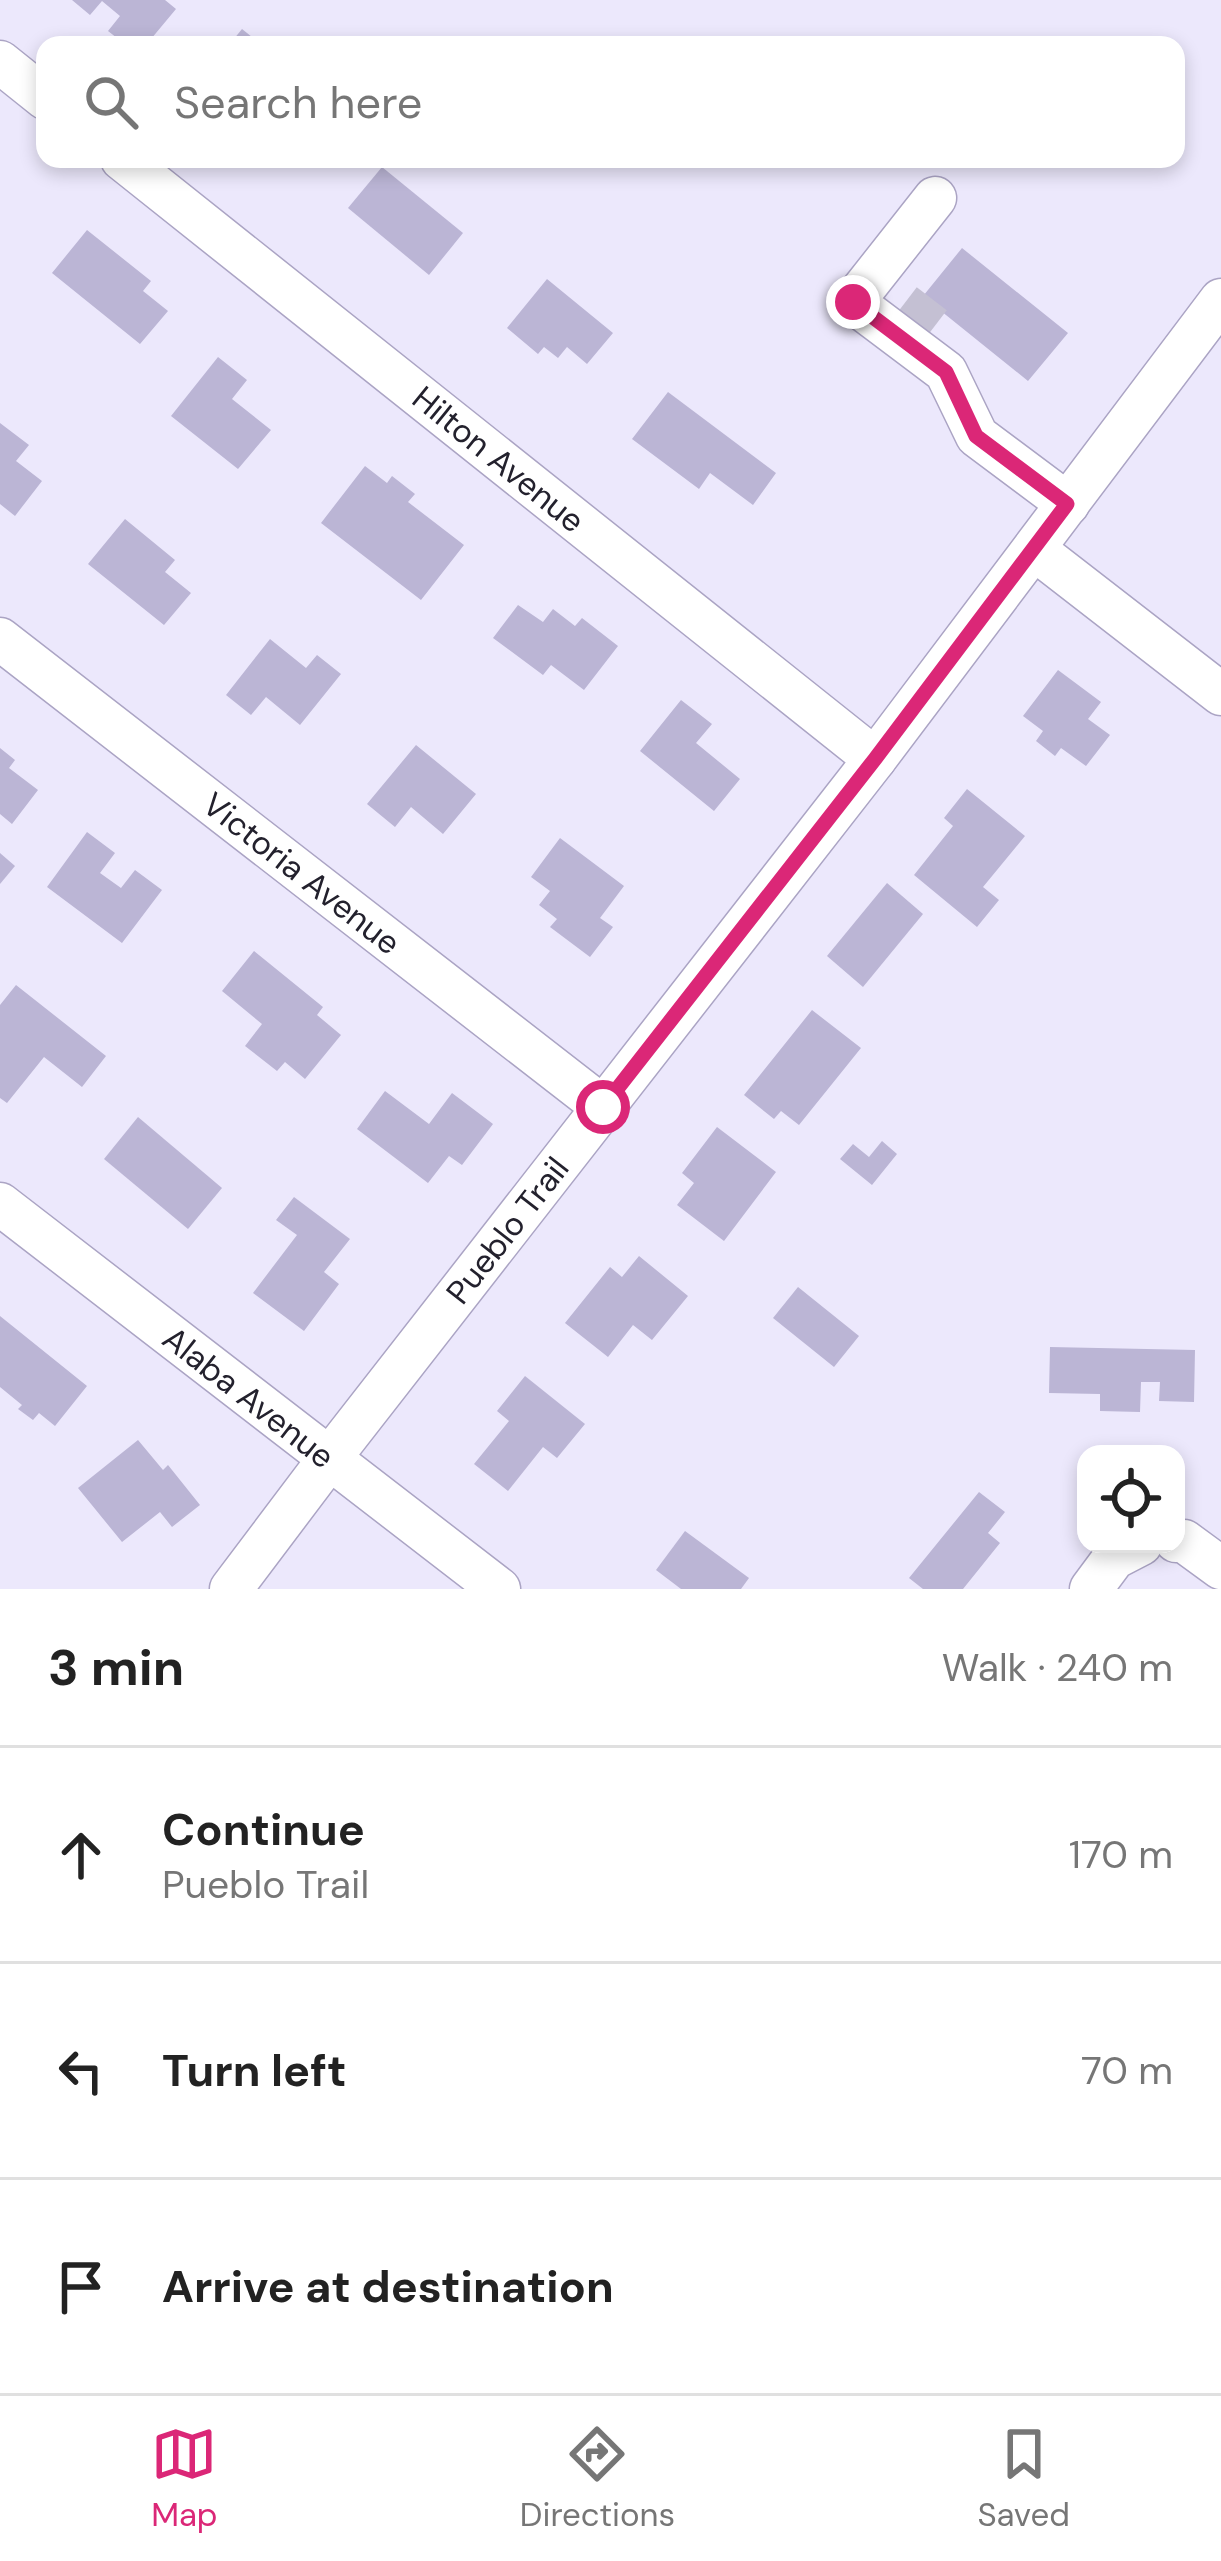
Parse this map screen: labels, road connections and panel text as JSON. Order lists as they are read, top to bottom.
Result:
{
  "streets": {
    "street": [
      "Hilton Avenue",
      "Victoria Avenue",
      "Pueblo Trail",
      "Alaba Avenue"
    ]
  },
  "crossings": [
    ["Hilton Avenue", "Pueblo Trail"],
    ["Victoria Avenue", "Pueblo Trail"],
    ["Pueblo Trail", "Alaba Avenue"]
  ],
  "page": {
    "search": "Search here",
    "heading": ["3 min", "Walk · 240 m"],
    "list": [
      ["Continue", "Pueblo Trail", "170 m"],
      ["Turn left", "70 m"],
      "Arrive at destination"
    ],
    "nav": ["Map", "Directions", "Saved"]
  }
}
